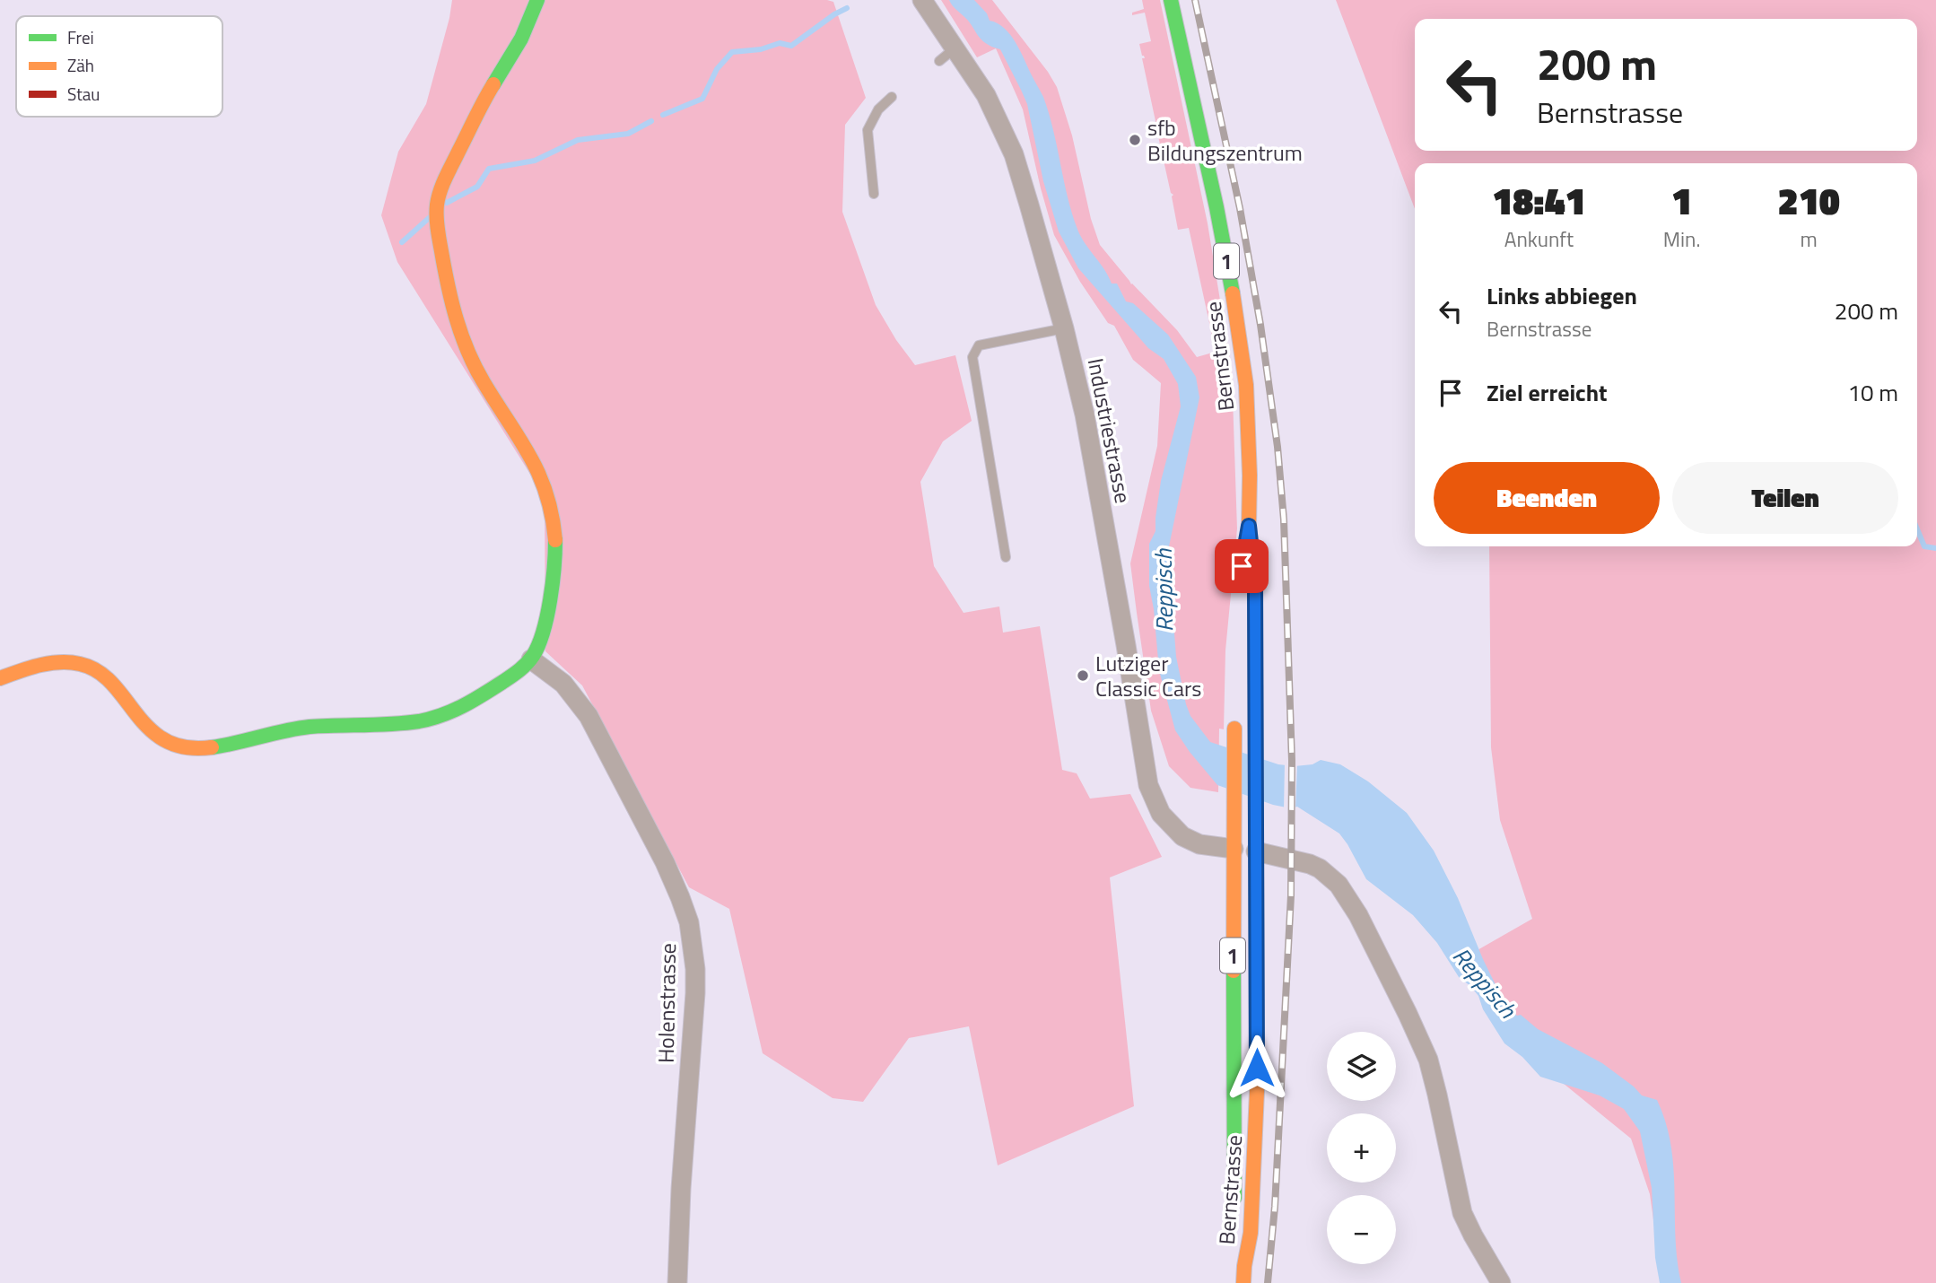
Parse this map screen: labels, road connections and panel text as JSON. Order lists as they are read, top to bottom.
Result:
{
  "streets": {
    "main road": ["1", "Bernstrasse"],
    "street": ["Industriestrasse", "Holenstrasse"]
  },
  "crossings": [
    ["1", "Bernstrasse"],
    ["Bernstrasse", "Industriestrasse"]
  ],
  "water": ["Reppisch"],
  "places": ["sfb Bildungszentrum", "Lutziger Classic Cars"],
  "legend": ["Frei", "Zäh", "Stau"],
  "page": {
    "turn": ["200 m", "Bernstrasse"],
    "eta": [
      "18:41",
      "Ankunft",
      "1",
      "Min.",
      "210",
      "m"
    ],
    "list": [
      {
        "name": "Links abbiegen",
        "note": "Bernstrasse",
        "value": "200 m"
      },
      {
        "name": "Ziel erreicht",
        "value": "10 m"
      }
    ],
    "buttons": ["Beenden", "Teilen"],
    "map_buttons": ["+", "−"]
  }
}
